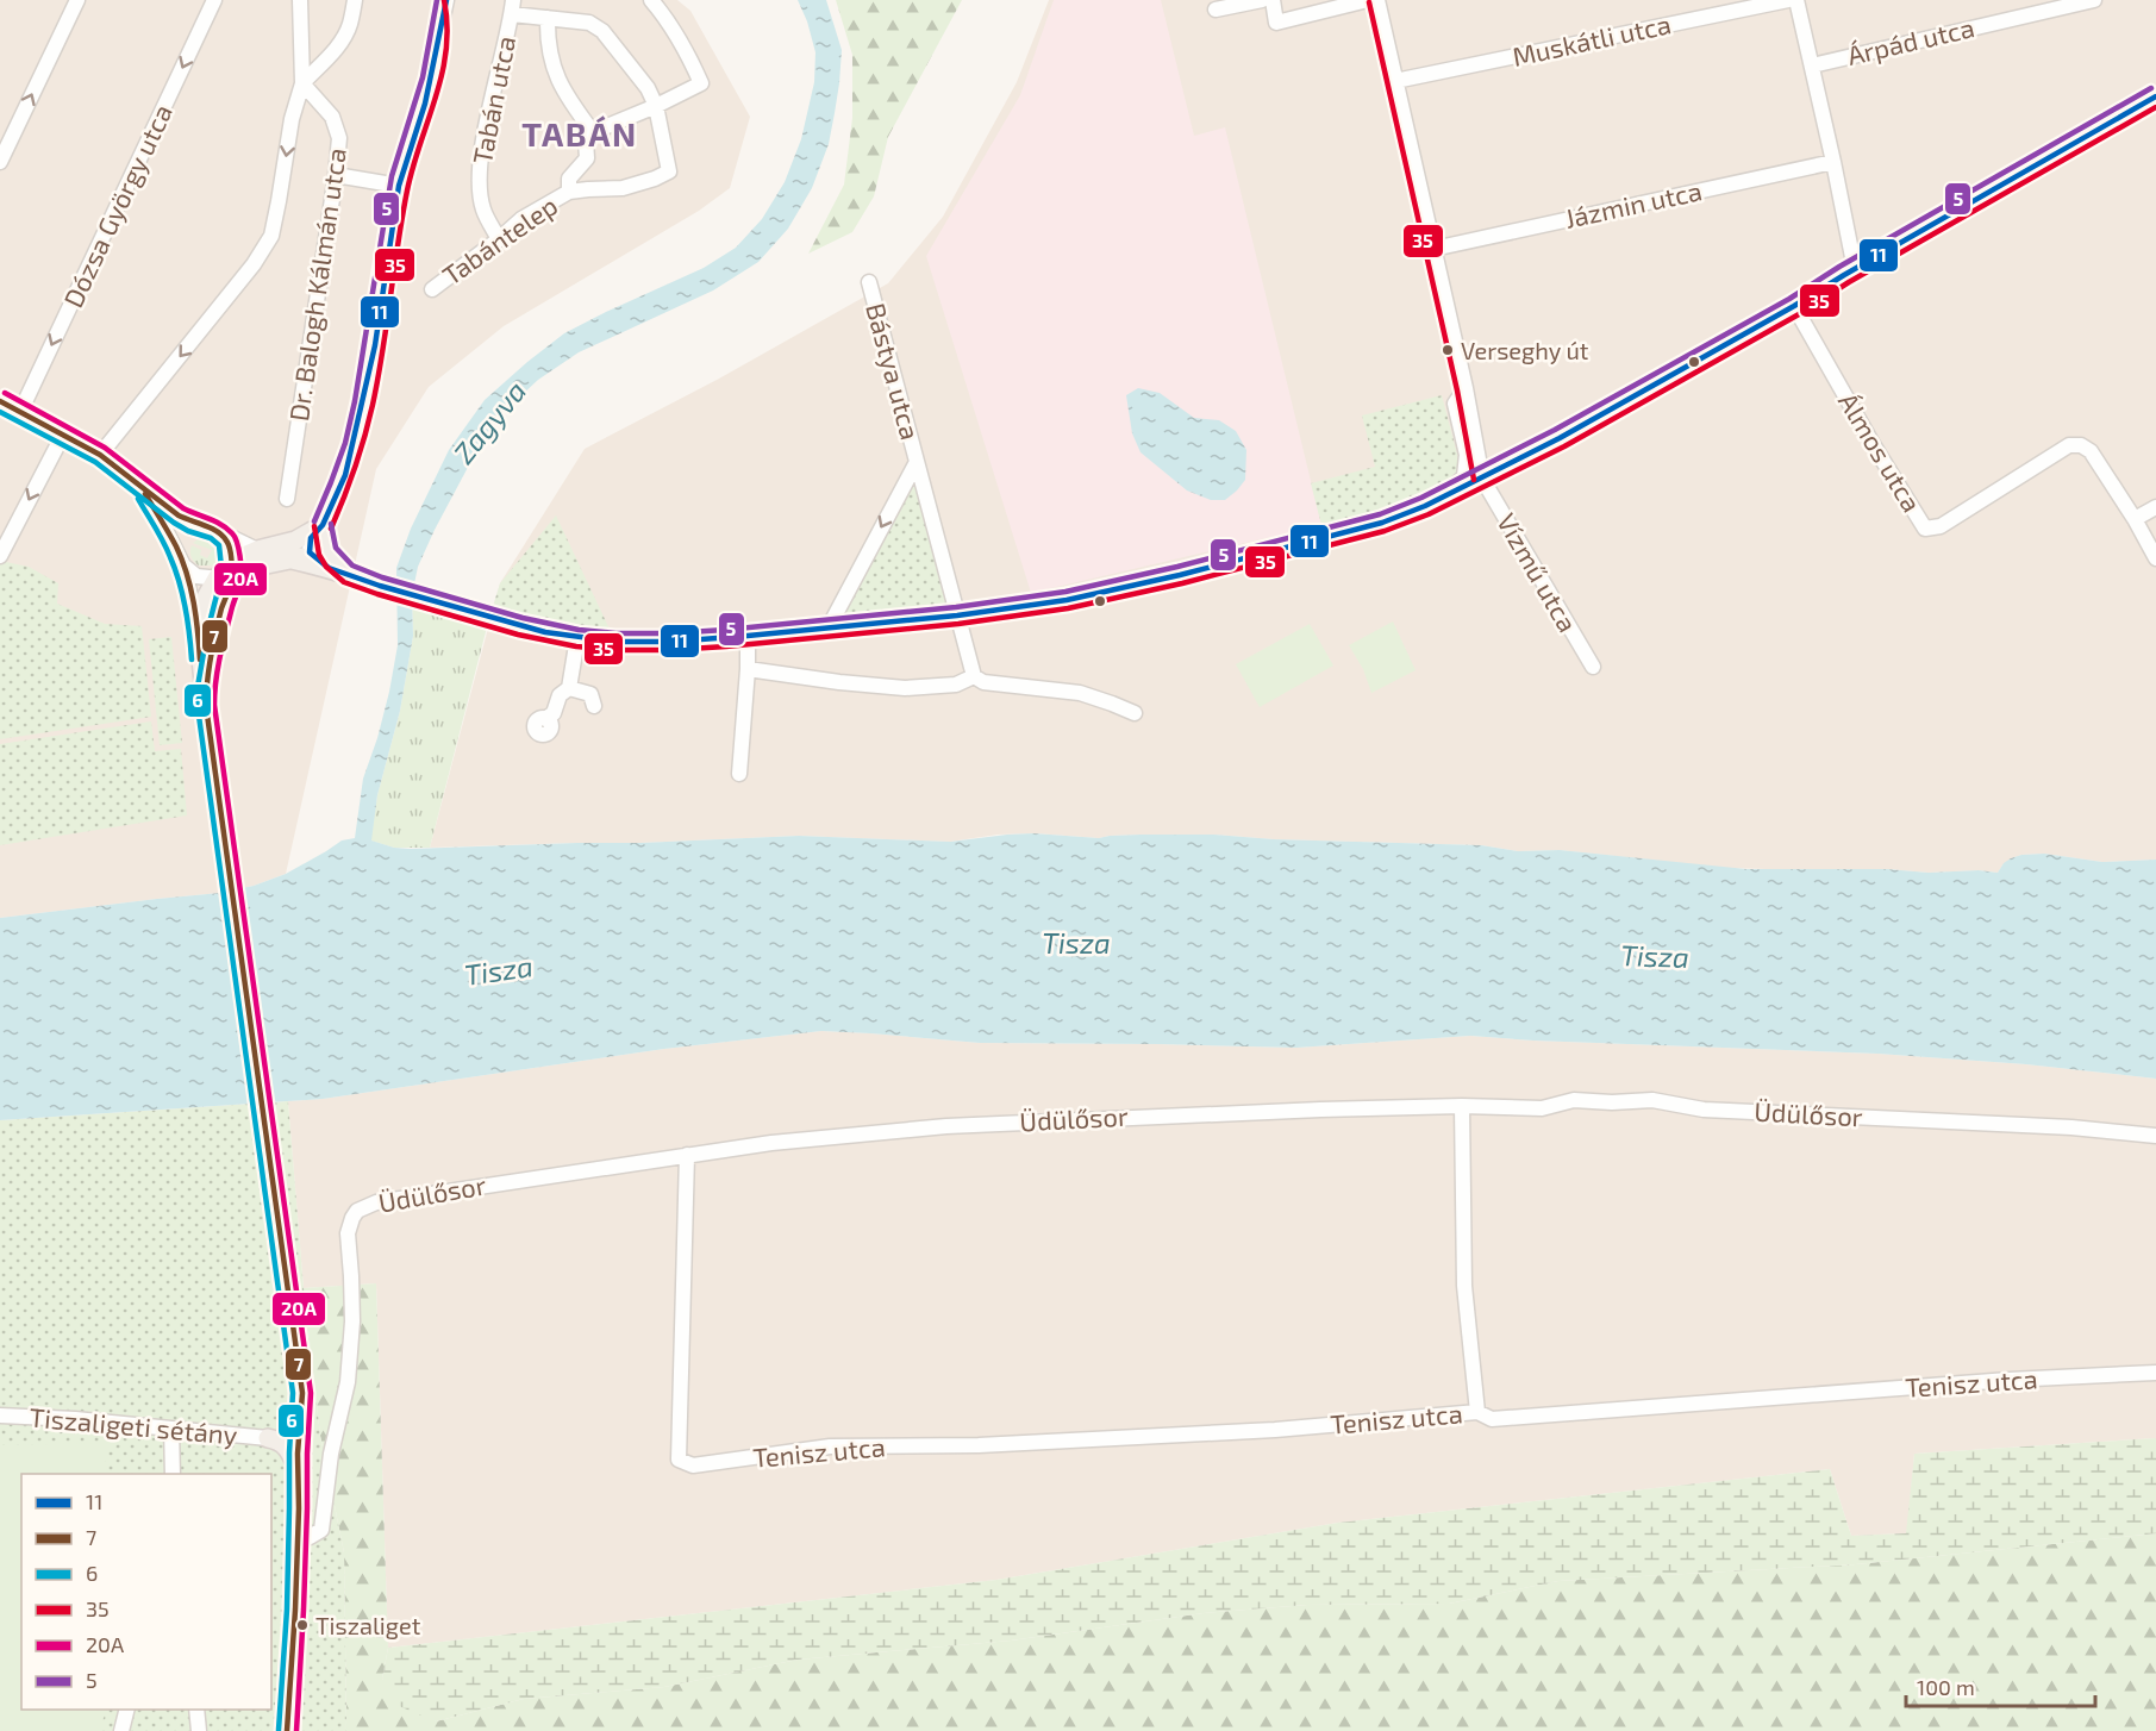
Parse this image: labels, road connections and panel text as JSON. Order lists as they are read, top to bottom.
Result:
{
  "streets": {
    "street": [
      "Muskátli utca",
      "Árpád utca",
      "Tabán utca",
      "Jázmin utca",
      "Dózsa György utca",
      "Tabántelep",
      "Dr. Balogh Kálmán utca",
      "Bástya utca",
      "Álmos utca",
      "Vízmű utca",
      "Üdülősor",
      "Tenisz utca",
      "Tiszaligeti sétány"
    ]
  },
  "crossings": [
    ["Tabán utca", "Tabántelep"],
    ["Üdülősor", "Tenisz utca"]
  ],
  "districts": ["TABÁN"],
  "water": ["Zagyva", "Tisza"],
  "places": ["Verseghy út", "Tiszaliget"],
  "lines": [
    "transit line 11",
    "transit line 35",
    "transit line 5",
    "transit line 20A",
    "transit line 7",
    "transit line 6"
  ],
  "legend": [
    "11",
    "7",
    "6",
    "35",
    "20A",
    "5"
  ],
  "scale_bar": "100 m"
}
